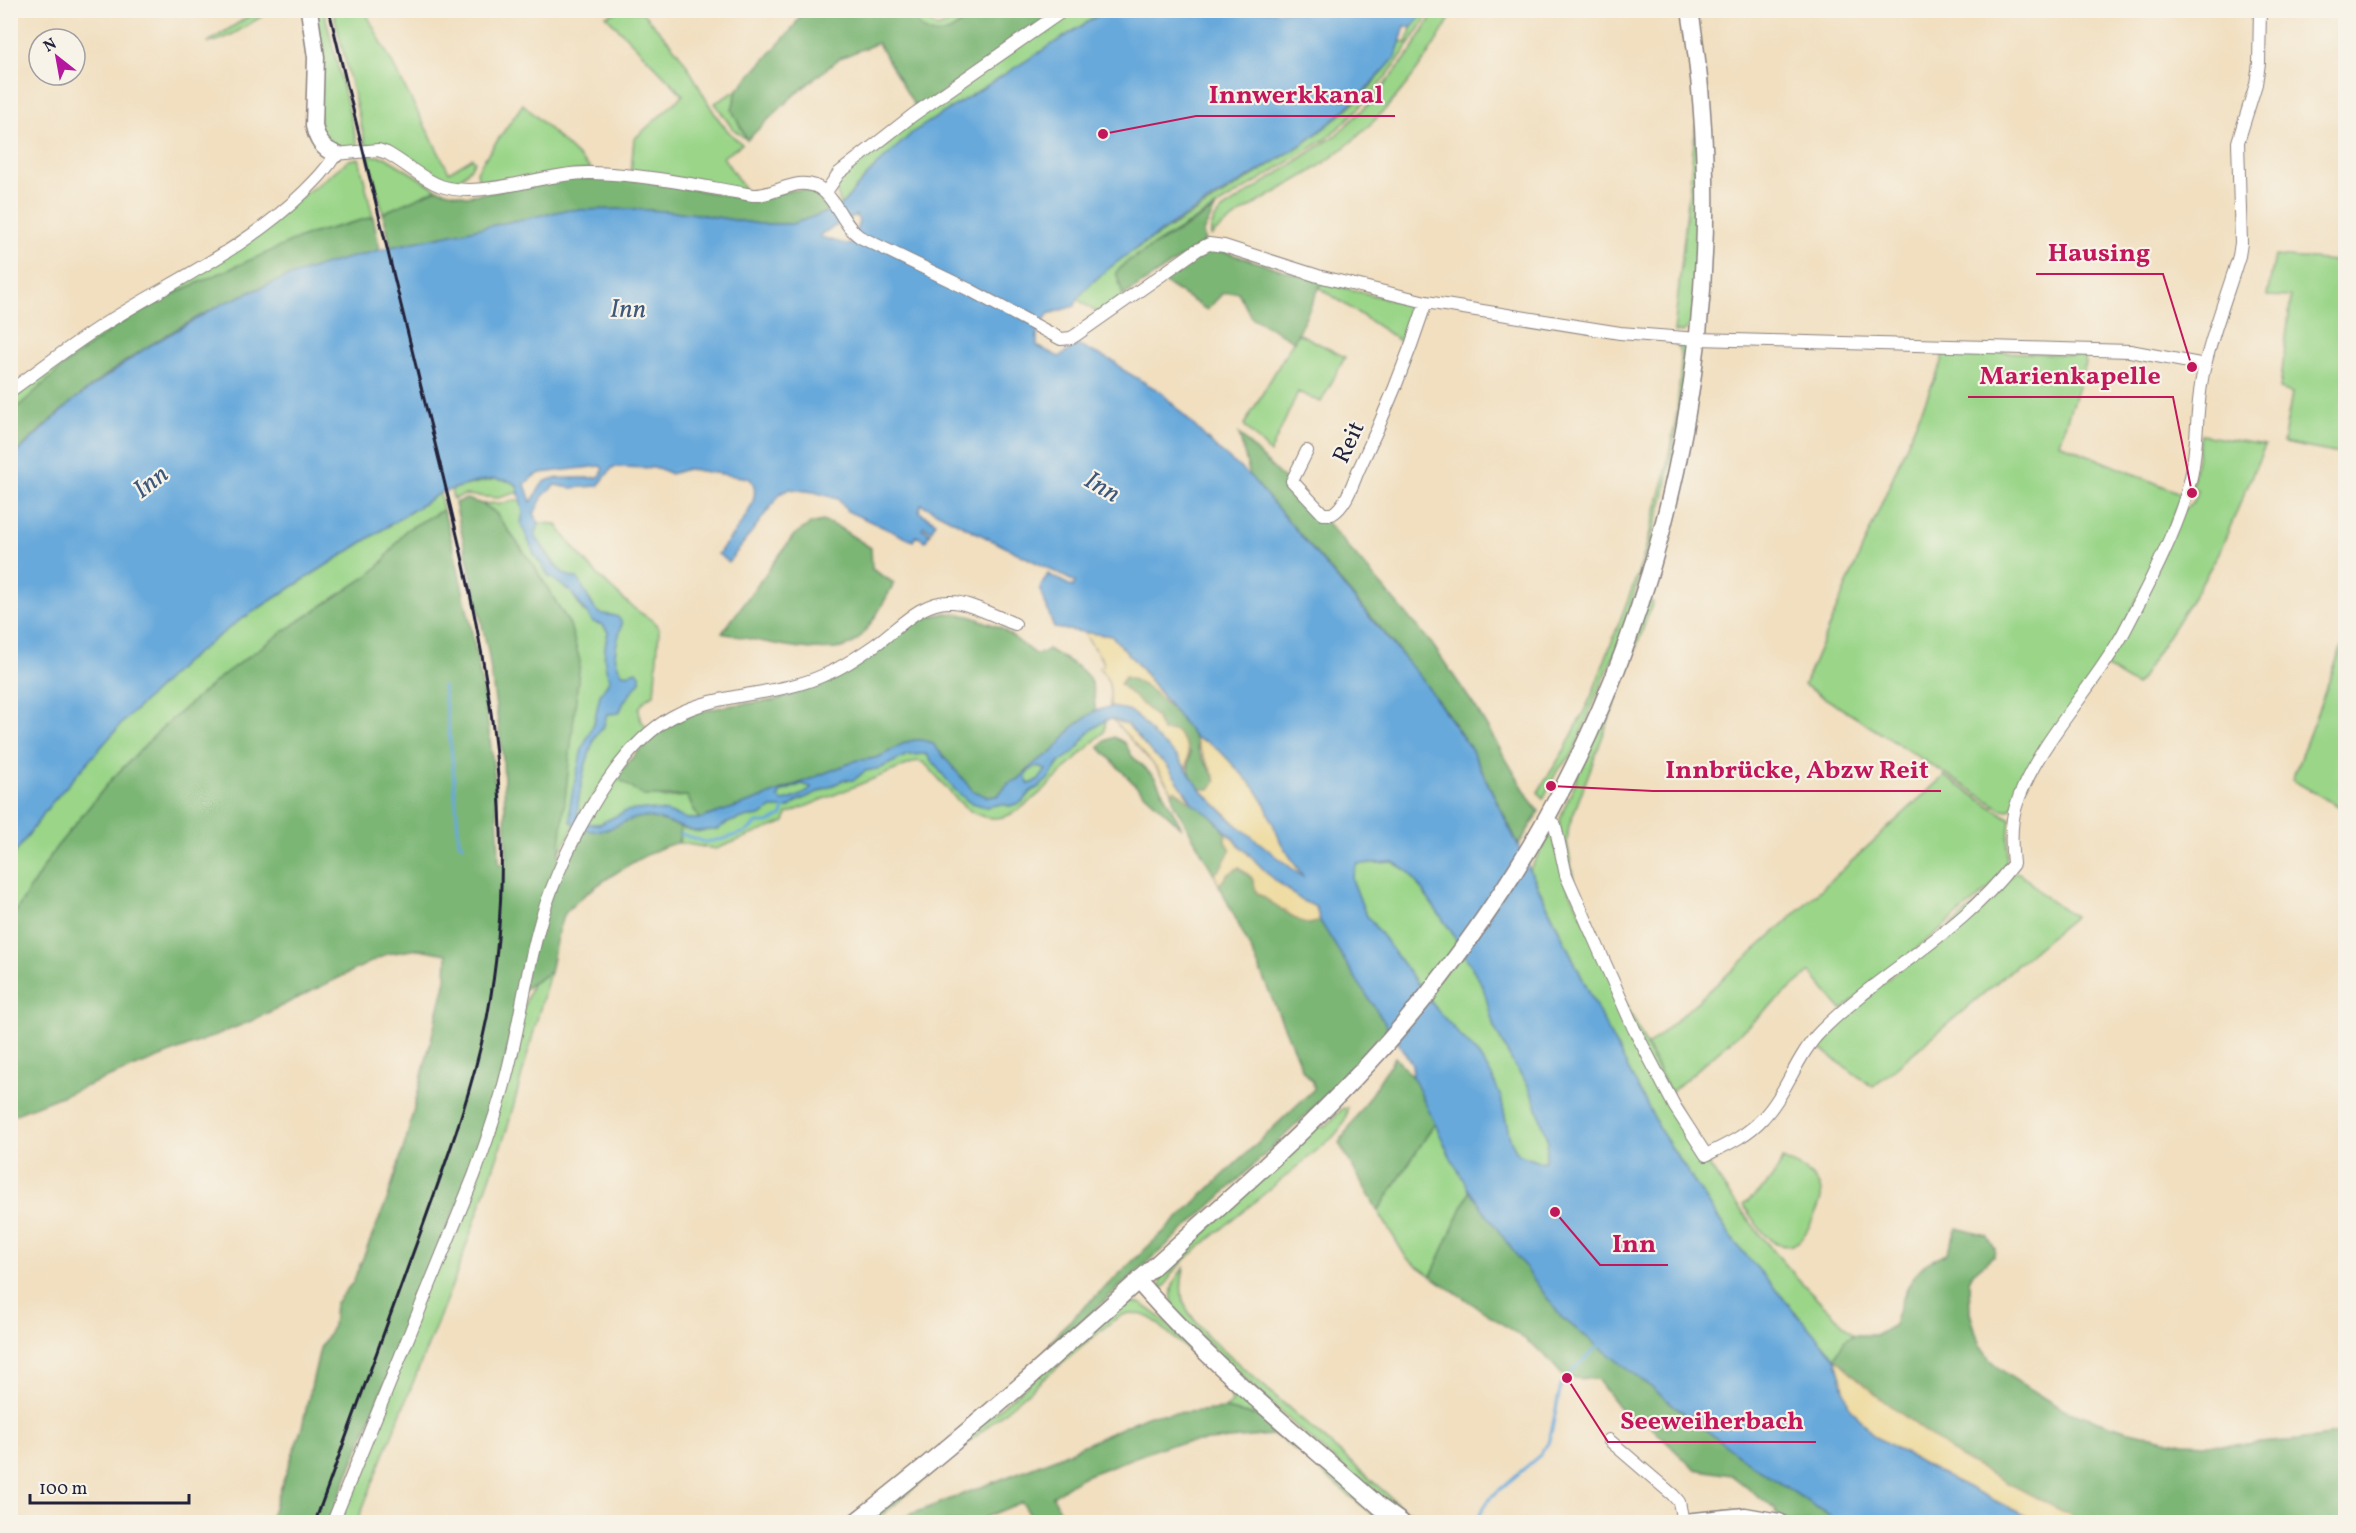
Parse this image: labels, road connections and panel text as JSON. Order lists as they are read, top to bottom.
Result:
{
  "streets": {
    "street": ["Reit"]
  },
  "water": ["Inn"],
  "places": [
    "Innwerkkanal",
    "Hausing",
    "Marienkapelle",
    "Innbrücke, Abzw Reit",
    "Inn",
    "Seeweiherbach"
  ],
  "scale_bar": "100 m",
  "north": "top left"
}
